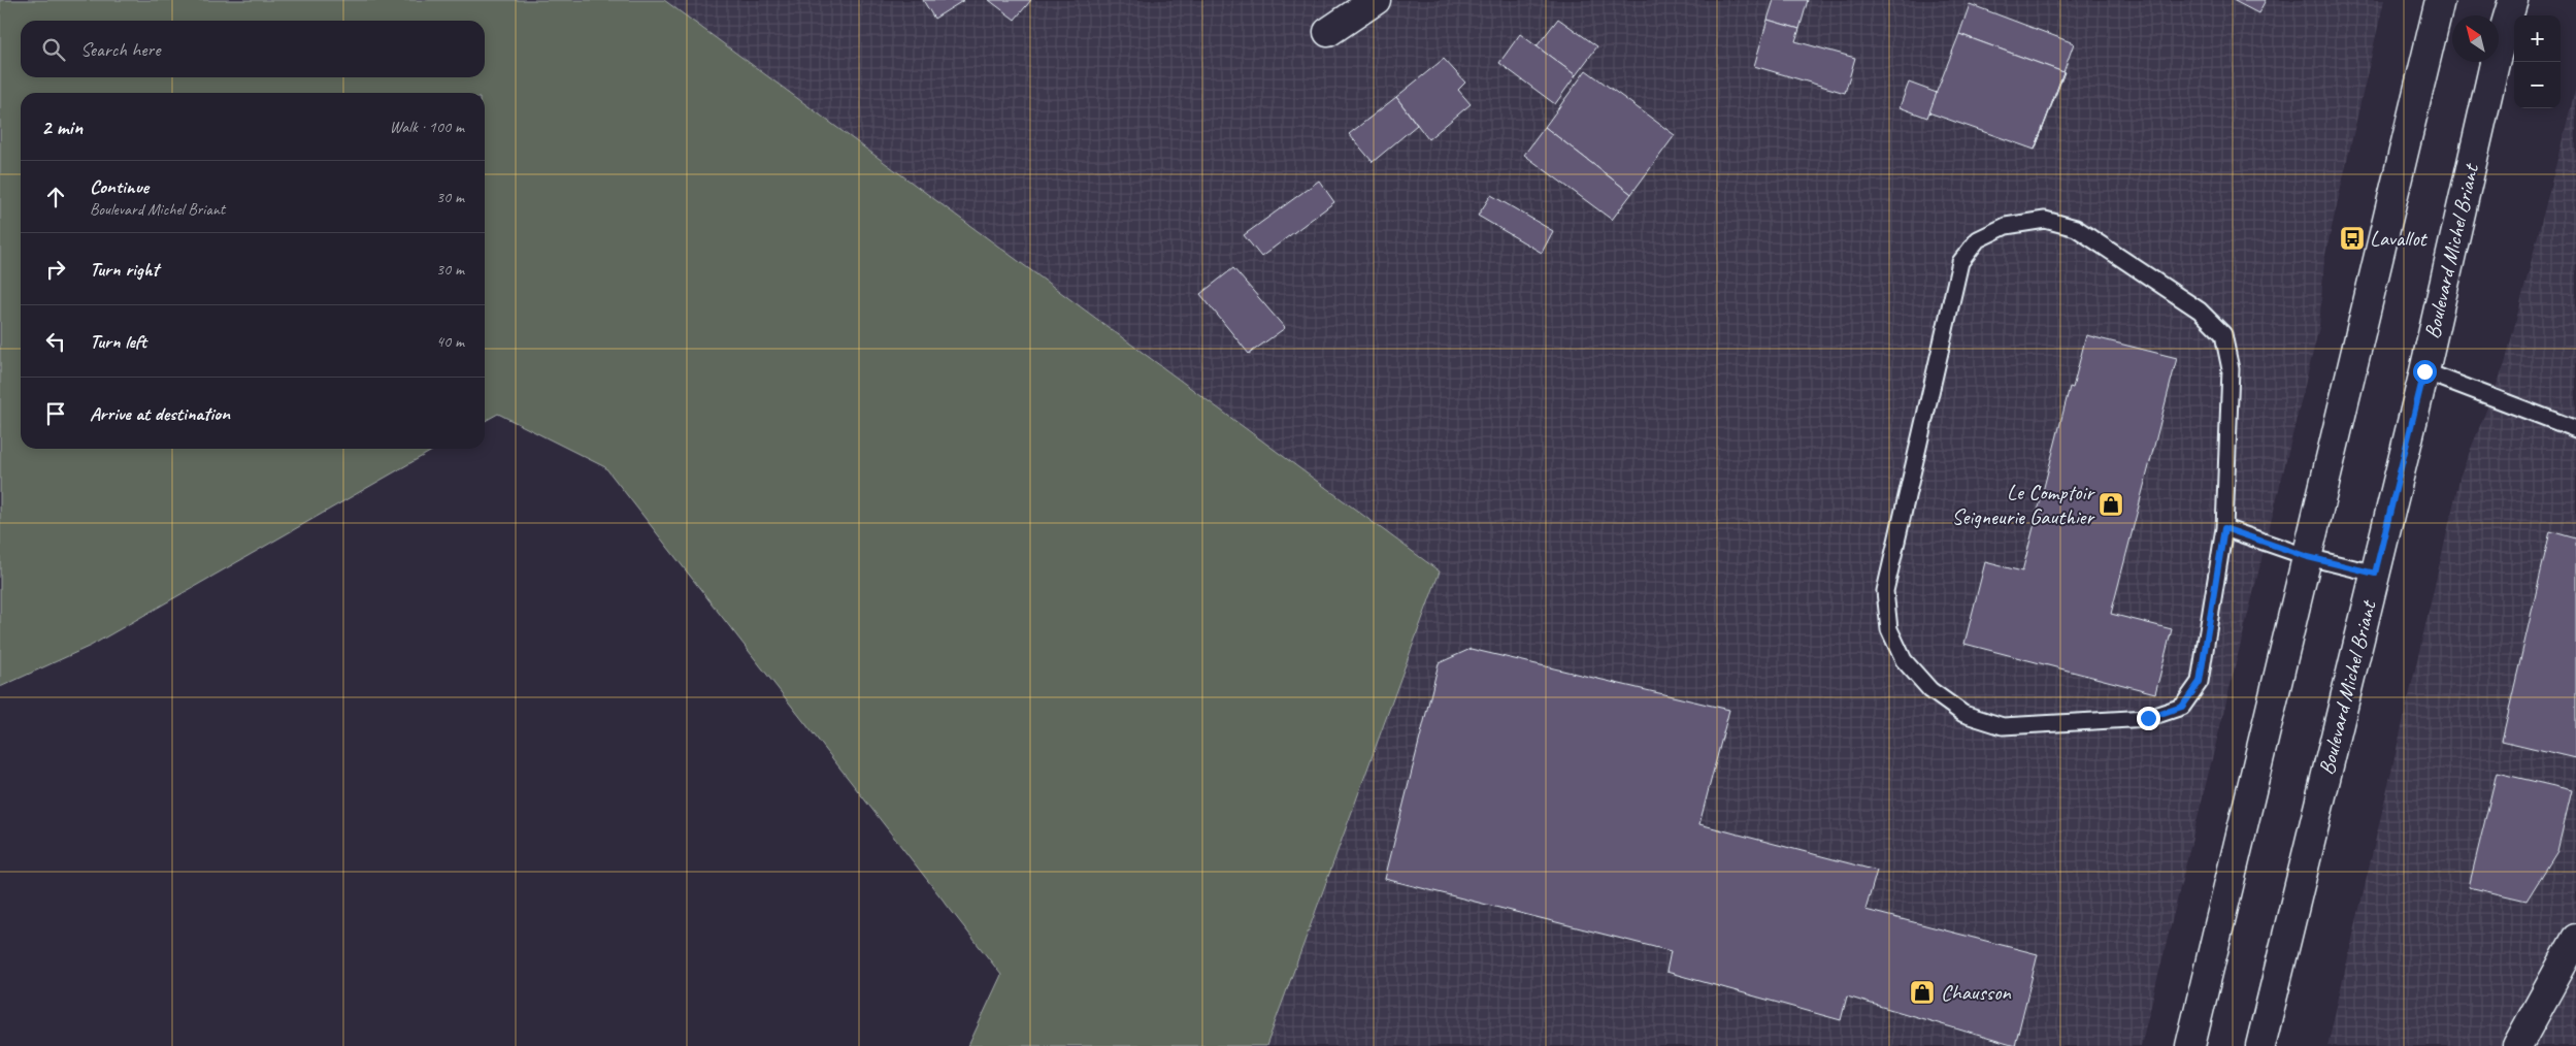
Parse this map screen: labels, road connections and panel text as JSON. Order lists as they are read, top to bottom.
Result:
{
  "streets": {
    "main road": ["Boulevard Michel Briant"]
  },
  "places": {
    "bus stop": ["Lavallot"],
    "shop": ["Le Comptoir Seigneurie Gauthier", "Chausson"]
  },
  "north": "top left",
  "page": {
    "map_buttons": ["+", "−"],
    "search": "Search here",
    "heading": ["2 min", "Walk · 100 m"],
    "list": [
      ["Continue", "Boulevard Michel Briant", "30 m"],
      ["Turn right", "30 m"],
      ["Turn left", "40 m"],
      "Arrive at destination"
    ]
  }
}
